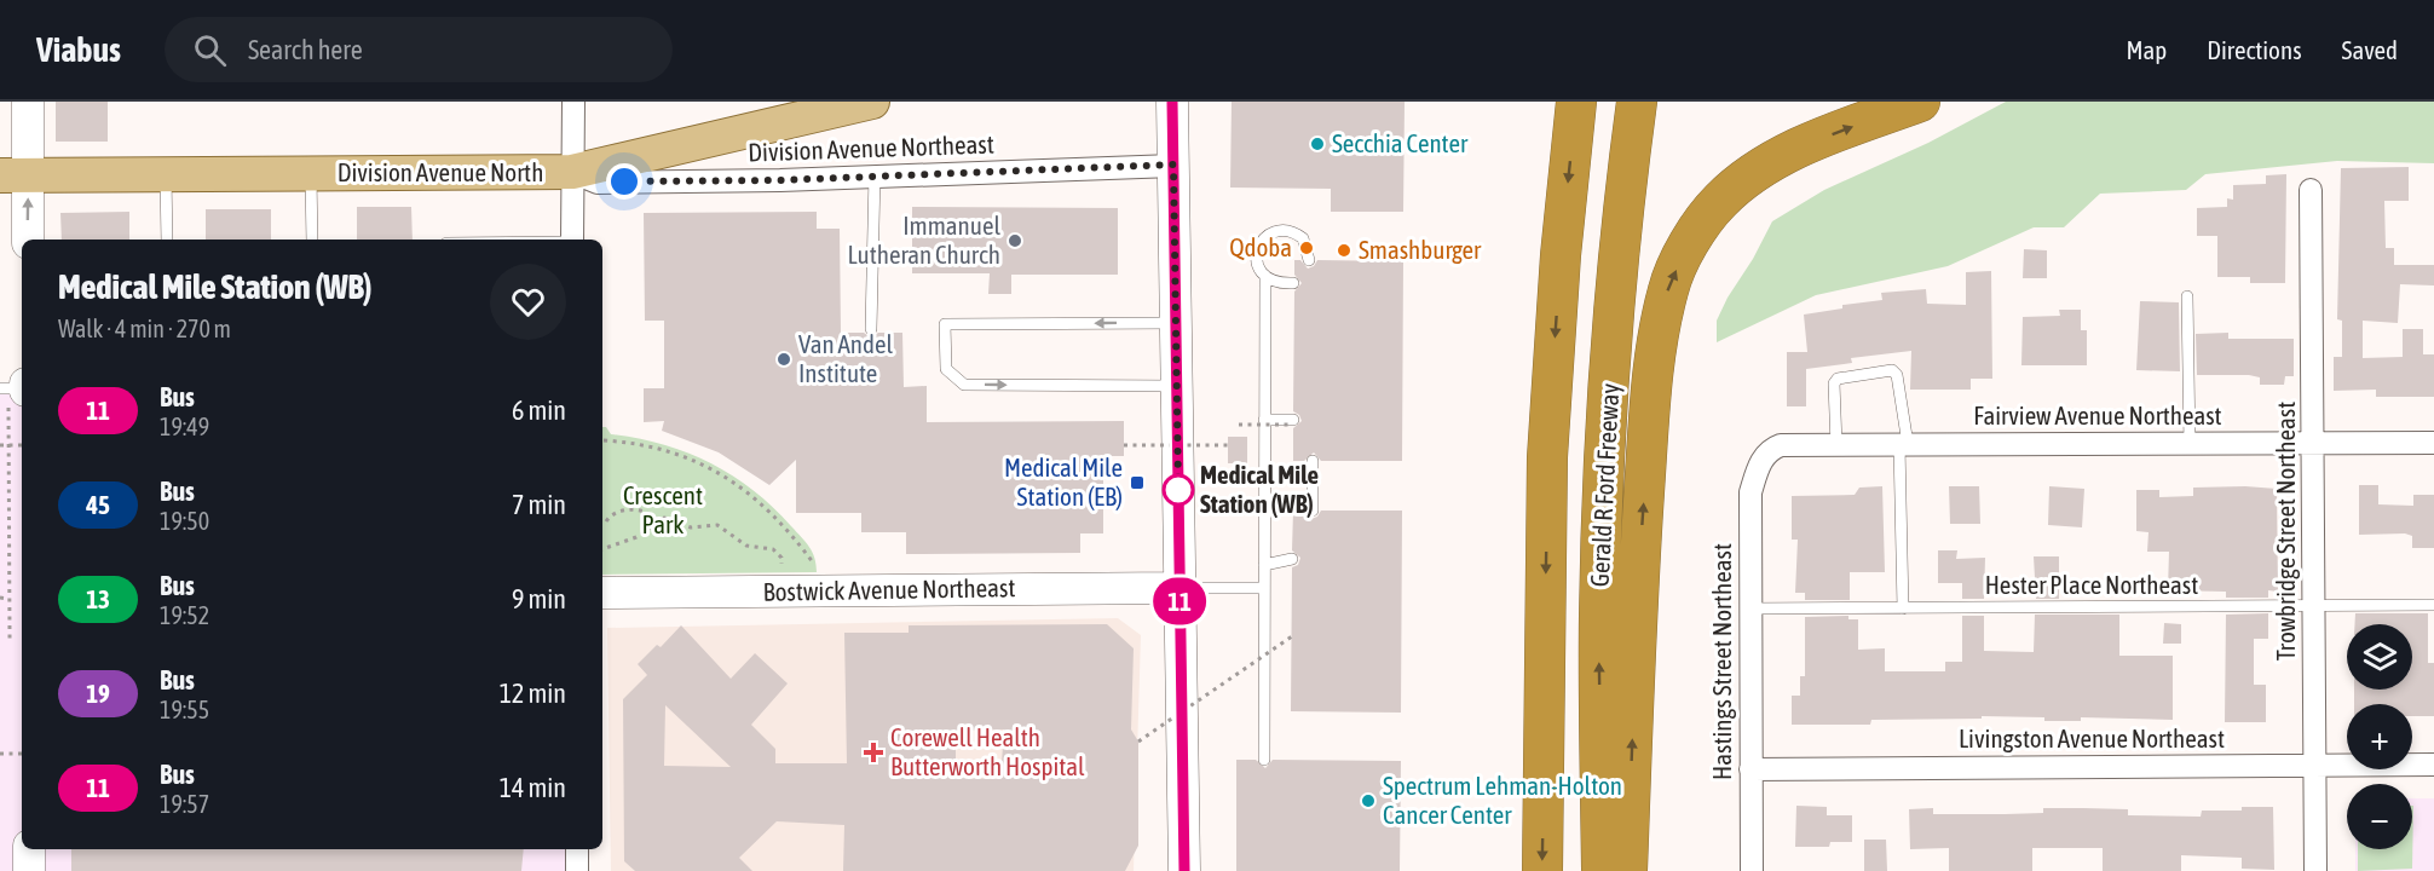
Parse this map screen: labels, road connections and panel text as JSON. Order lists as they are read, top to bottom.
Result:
{
  "streets": {
    "highway": ["Gerald R Ford Freeway"],
    "main road": ["Division Avenue North"],
    "street": [
      "Division Avenue Northeast",
      "Fairview Avenue Northeast",
      "Trowbridge Street Northeast",
      "Bostwick Avenue Northeast",
      "Hastings Street Northeast",
      "Livingston Avenue Northeast"
    ],
    "lane": ["Hester Place Northeast"]
  },
  "crossings": [
    ["Division Avenue Northeast", "Division Avenue North"],
    ["Fairview Avenue Northeast", "Trowbridge Street Northeast"],
    ["Fairview Avenue Northeast", "Hastings Street Northeast"],
    ["Trowbridge Street Northeast", "Hester Place Northeast"],
    ["Trowbridge Street Northeast", "Livingston Avenue Northeast"],
    ["Hester Place Northeast", "Hastings Street Northeast"],
    ["Hastings Street Northeast", "Livingston Avenue Northeast"]
  ],
  "parks": ["Crescent Park"],
  "places": {
    "other": [
      "Secchia Center",
      "Immanuel Lutheran Church",
      "Qdoba",
      "Smashburger",
      "Van Andel Institute",
      "Medical Mile Station (WB)",
      "Spectrum Lehman-Holton Cancer Center"
    ],
    "transit": ["Medical Mile Station (EB)"],
    "health": ["Corewell Health Butterworth Hospital"]
  },
  "lines": ["bus line 11"],
  "page": {
    "header": "Viabus",
    "search": "Search here",
    "nav": ["Map", "Directions", "Saved"],
    "on_map": "11",
    "heading": ["Medical Mile Station (WB)", "Walk · 4 min · 270 m"],
    "list": [
      {
        "mark": "11",
        "name": "Bus",
        "note": "19:49",
        "value": "6 min"
      },
      {
        "mark": "45",
        "name": "Bus",
        "note": "19:50",
        "value": "7 min"
      },
      {
        "mark": "13",
        "name": "Bus",
        "note": "19:52",
        "value": "9 min"
      },
      {
        "mark": "19",
        "name": "Bus",
        "note": "19:55",
        "value": "12 min"
      },
      {
        "mark": "11",
        "name": "Bus",
        "note": "19:57",
        "value": "14 min"
      }
    ],
    "map_buttons": ["+", "−"]
  }
}
